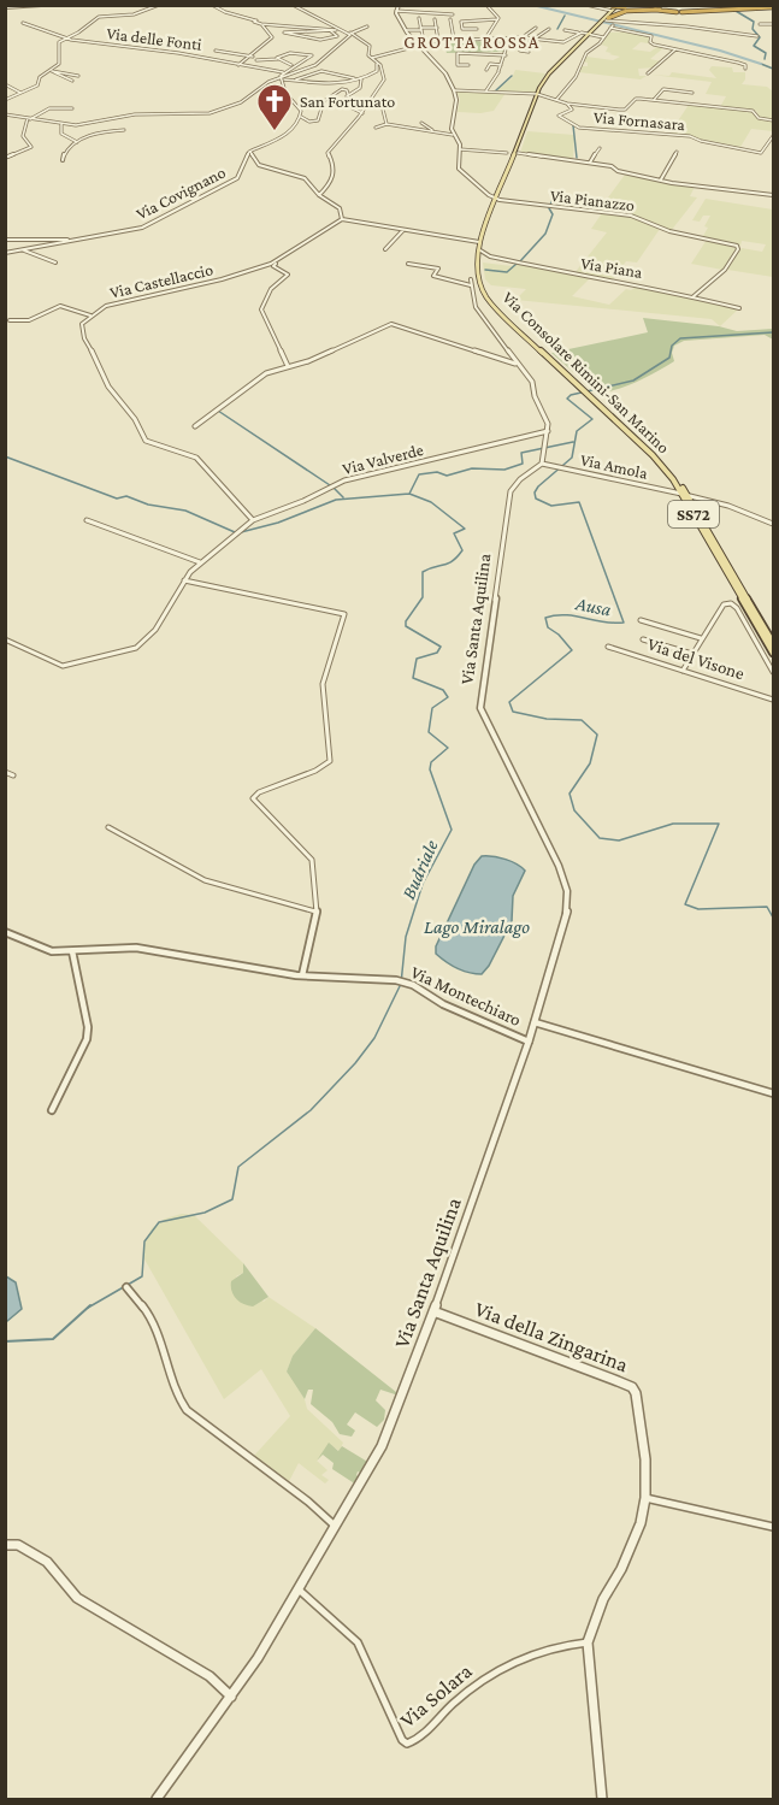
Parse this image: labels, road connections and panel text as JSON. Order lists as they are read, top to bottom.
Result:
{
  "streets": {
    "main road": ["Via Consolare Rimini-San Marino", "SS72"],
    "street": [
      "Via delle Fonti",
      "Via Fornasara",
      "Via Covignano",
      "Via Pianazzo",
      "Via Piana",
      "Via Castellaccio",
      "Via Valverde",
      "Via Amola",
      "Via Santa Aquilina",
      "Via del Visone",
      "Via Montechiaro",
      "Via della Zingarina",
      "Via Solara"
    ]
  },
  "crossings": [
    ["Via Pianazzo", "Via Piana"],
    ["Via Pianazzo", "Via Consolare Rimini-San Marino"],
    ["Via Piana", "Via Consolare Rimini-San Marino"],
    ["Via Castellaccio", "Via Valverde"],
    ["Via Consolare Rimini-San Marino", "Via Amola"],
    ["Via Amola", "Via Santa Aquilina"],
    ["Via Santa Aquilina", "Via Montechiaro"],
    ["Via Santa Aquilina", "Via della Zingarina"],
    ["Via Santa Aquilina", "Via Solara"],
    ["Via della Zingarina", "Via Solara"]
  ],
  "districts": ["GROTTA ROSSA"],
  "water": ["Ausa", "Budriale", "Lago Miralago"],
  "places": {
    "church": ["San Fortunato"]
  }
}
